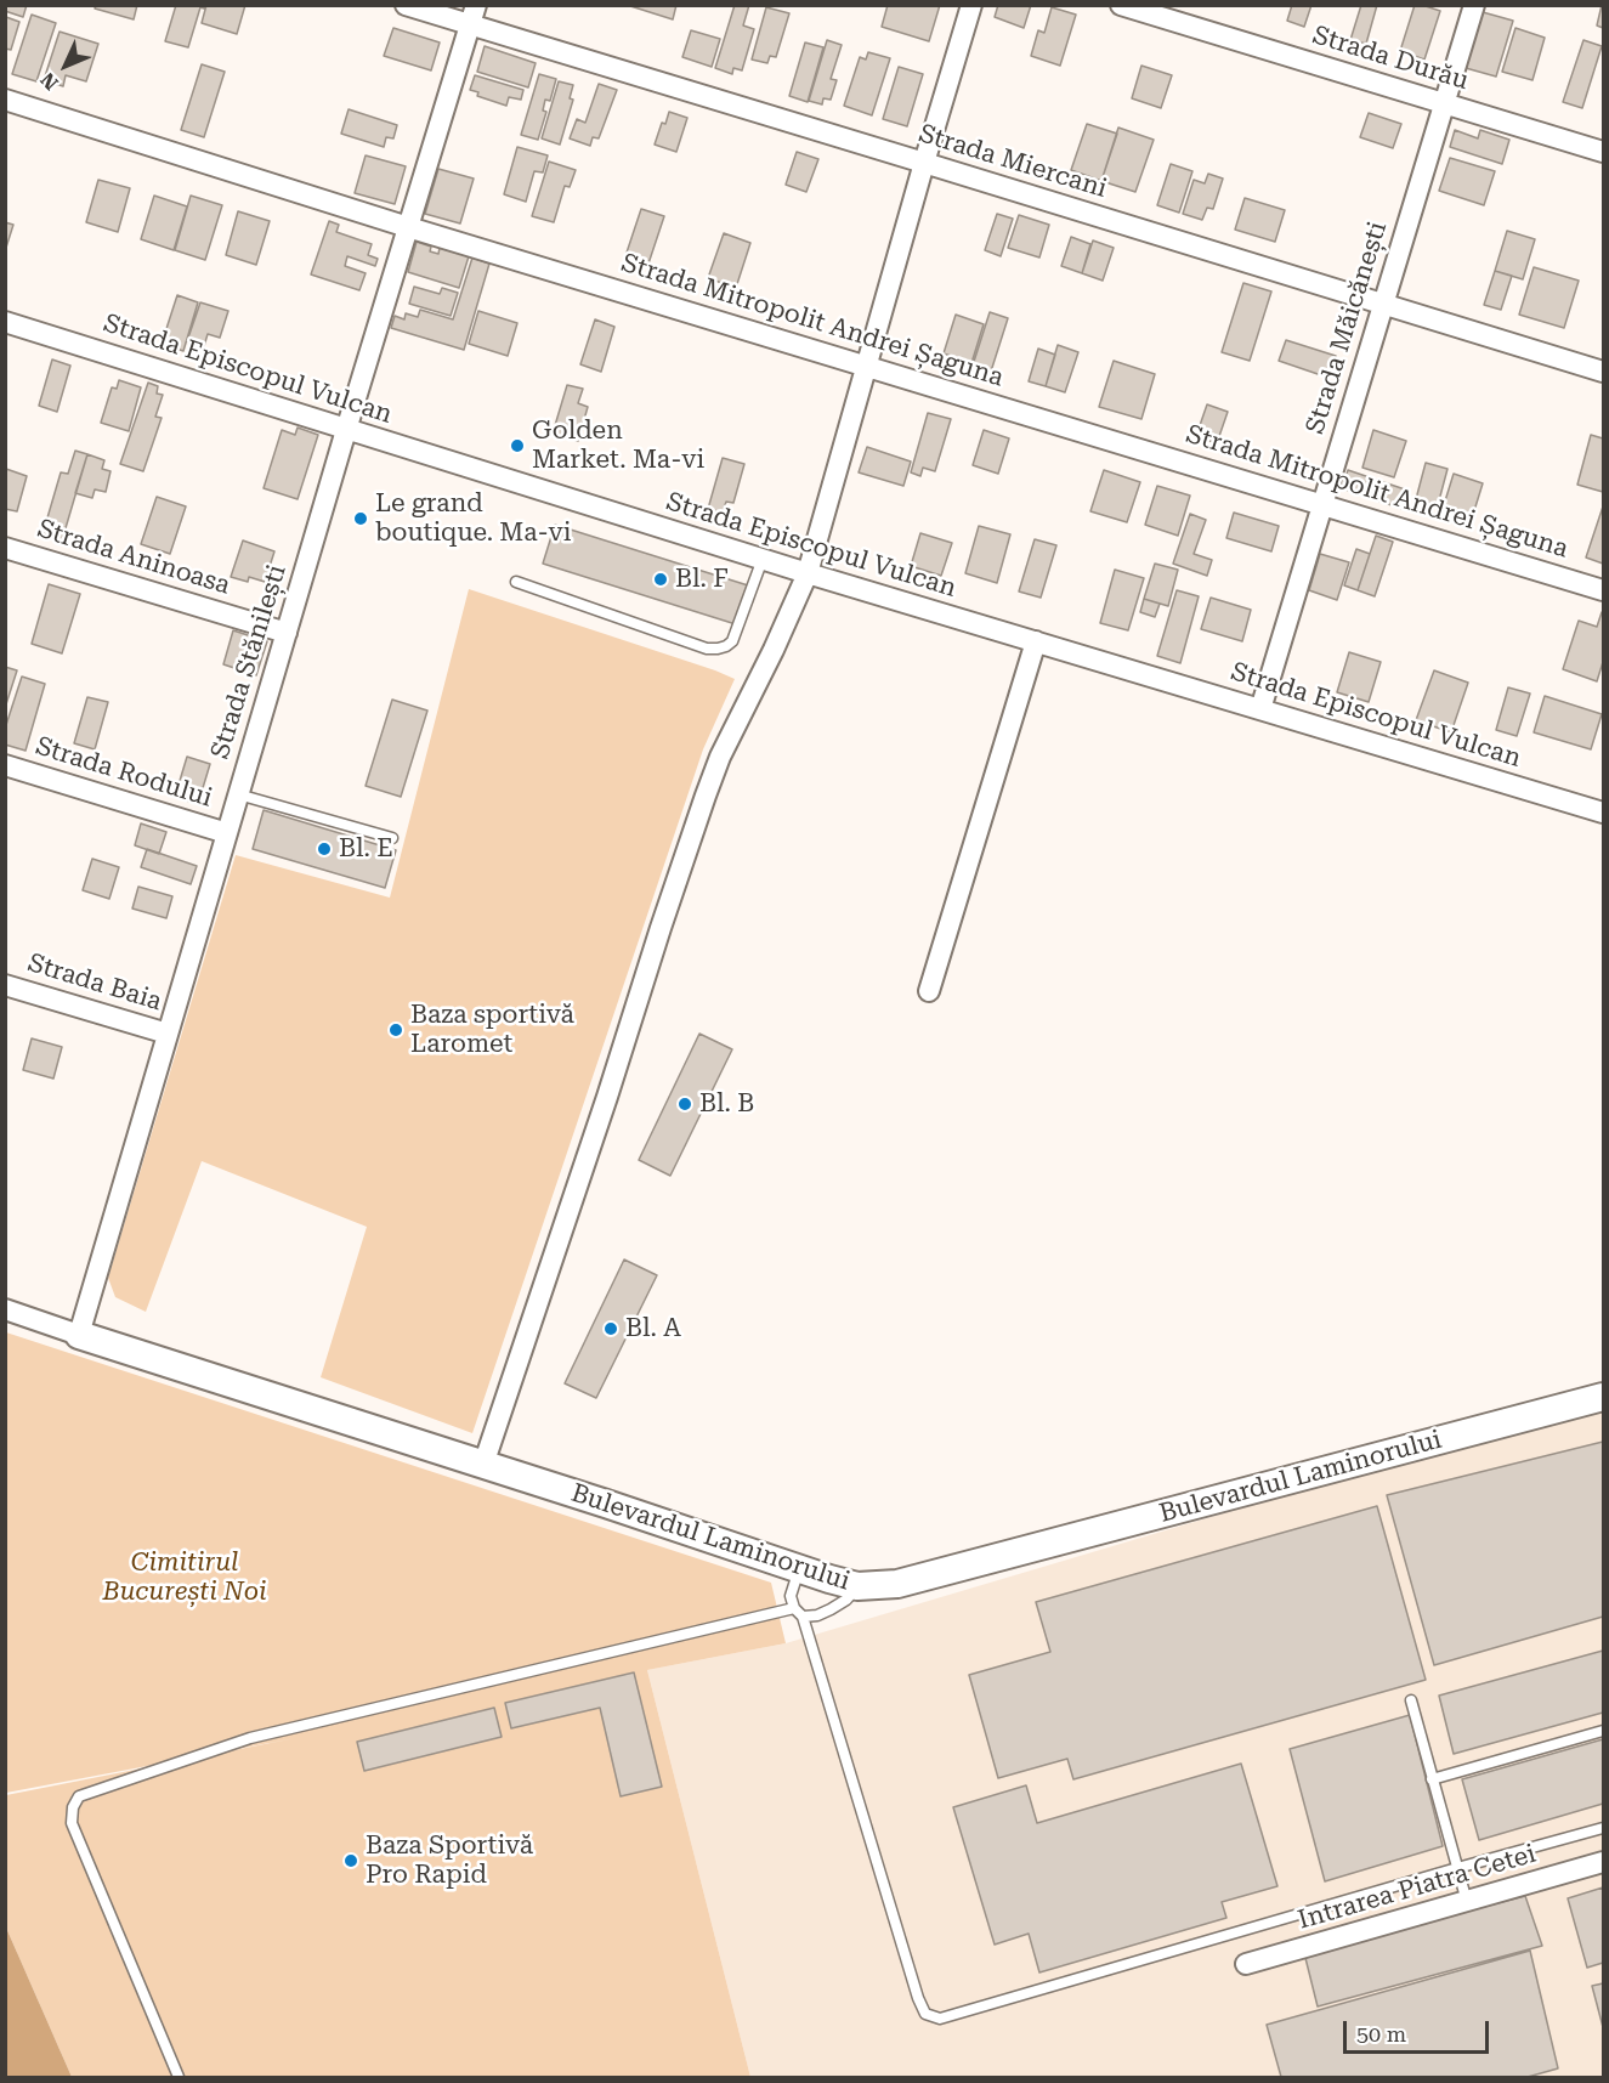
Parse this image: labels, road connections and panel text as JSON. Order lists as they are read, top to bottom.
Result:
{
  "streets": {
    "street": [
      "Strada Durău",
      "Strada Miercani",
      "Strada Mitropolit Andrei Șaguna",
      "Strada Măicănești",
      "Strada Episcopul Vulcan",
      "Strada Aninoasa",
      "Strada Stănilești",
      "Strada Rodului",
      "Strada Baia",
      "Bulevardul Laminorului",
      "Intrarea Piatra Cetei"
    ]
  },
  "crossings": [
    ["Strada Durău", "Strada Măicănești"],
    ["Strada Miercani", "Strada Măicănești"],
    ["Strada Miercani", "Strada Stănilești"],
    ["Strada Mitropolit Andrei Șaguna", "Strada Măicănești"],
    ["Strada Mitropolit Andrei Șaguna", "Strada Stănilești"],
    ["Strada Măicănești", "Strada Episcopul Vulcan"],
    ["Strada Episcopul Vulcan", "Strada Stănilești"],
    ["Strada Aninoasa", "Strada Stănilești"],
    ["Strada Stănilești", "Strada Rodului"],
    ["Strada Stănilești", "Strada Baia"],
    ["Strada Stănilești", "Bulevardul Laminorului"]
  ],
  "parks": ["Cimitirul București Noi"],
  "places": [
    "Golden Market. Ma-vi",
    "Le grand boutique. Ma-vi",
    "Bl. F",
    "Bl. E",
    "Baza sportivă Laromet",
    "Bl. B",
    "Bl. A",
    "Baza Sportivă Pro Rapid"
  ],
  "scale_bar": "50 m",
  "north": "bottom left"
}
